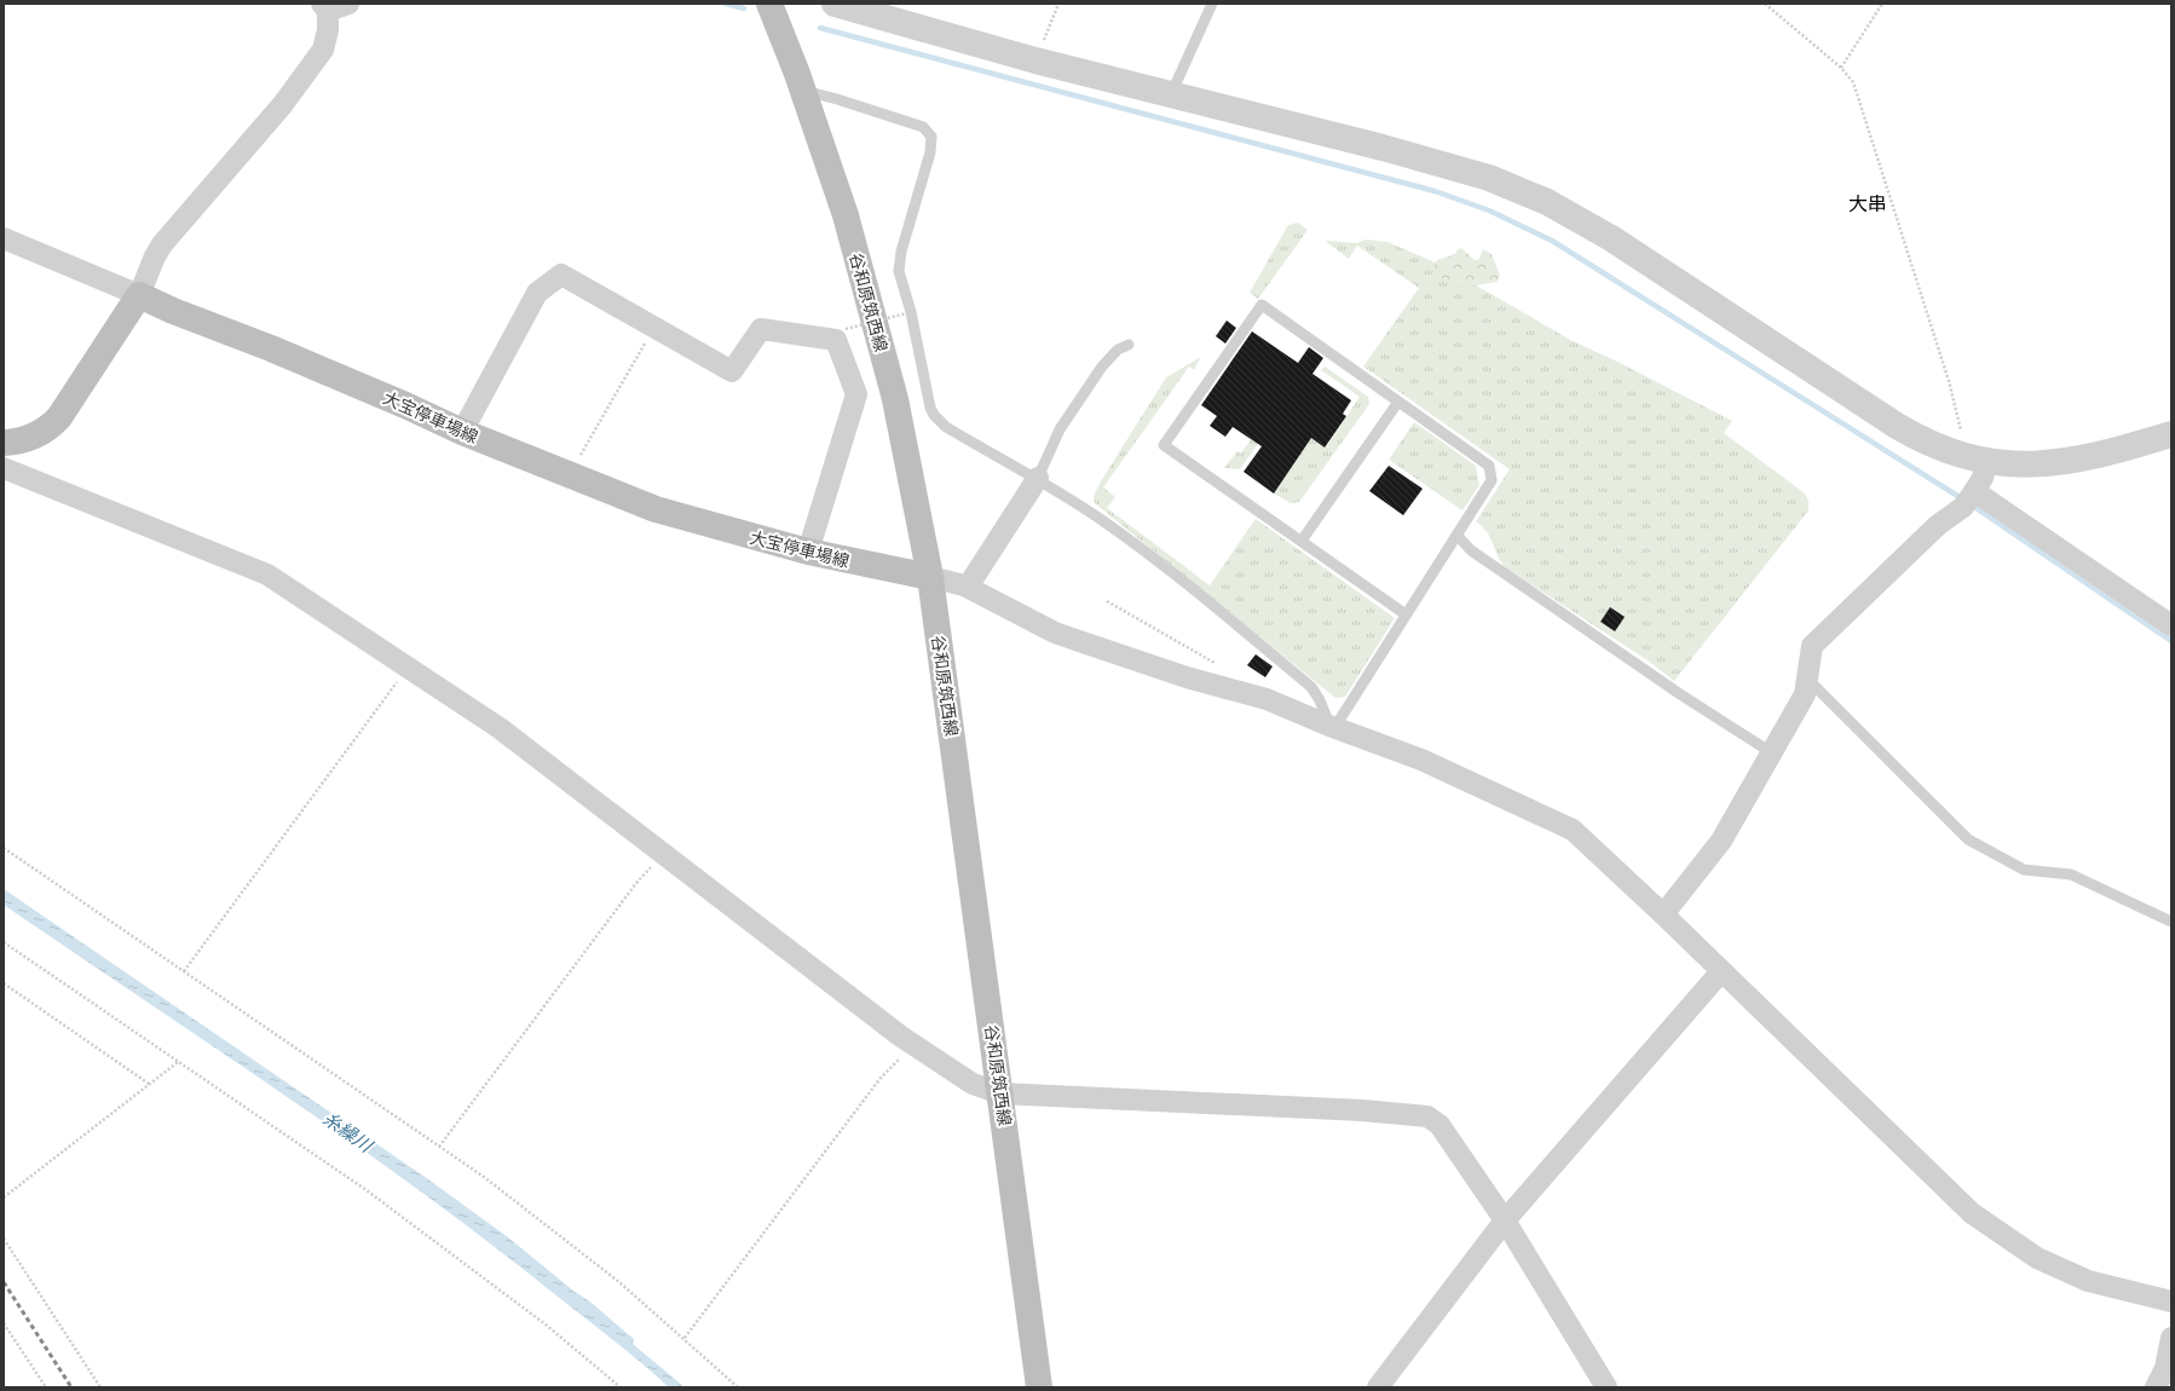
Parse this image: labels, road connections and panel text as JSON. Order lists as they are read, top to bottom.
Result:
{
  "streets": {
    "main road": ["谷和原筑西線", "大宝停車場線"]
  },
  "crossings": [
    ["谷和原筑西線", "大宝停車場線"]
  ],
  "districts": ["大串"],
  "water": ["糸繰川"]
}
